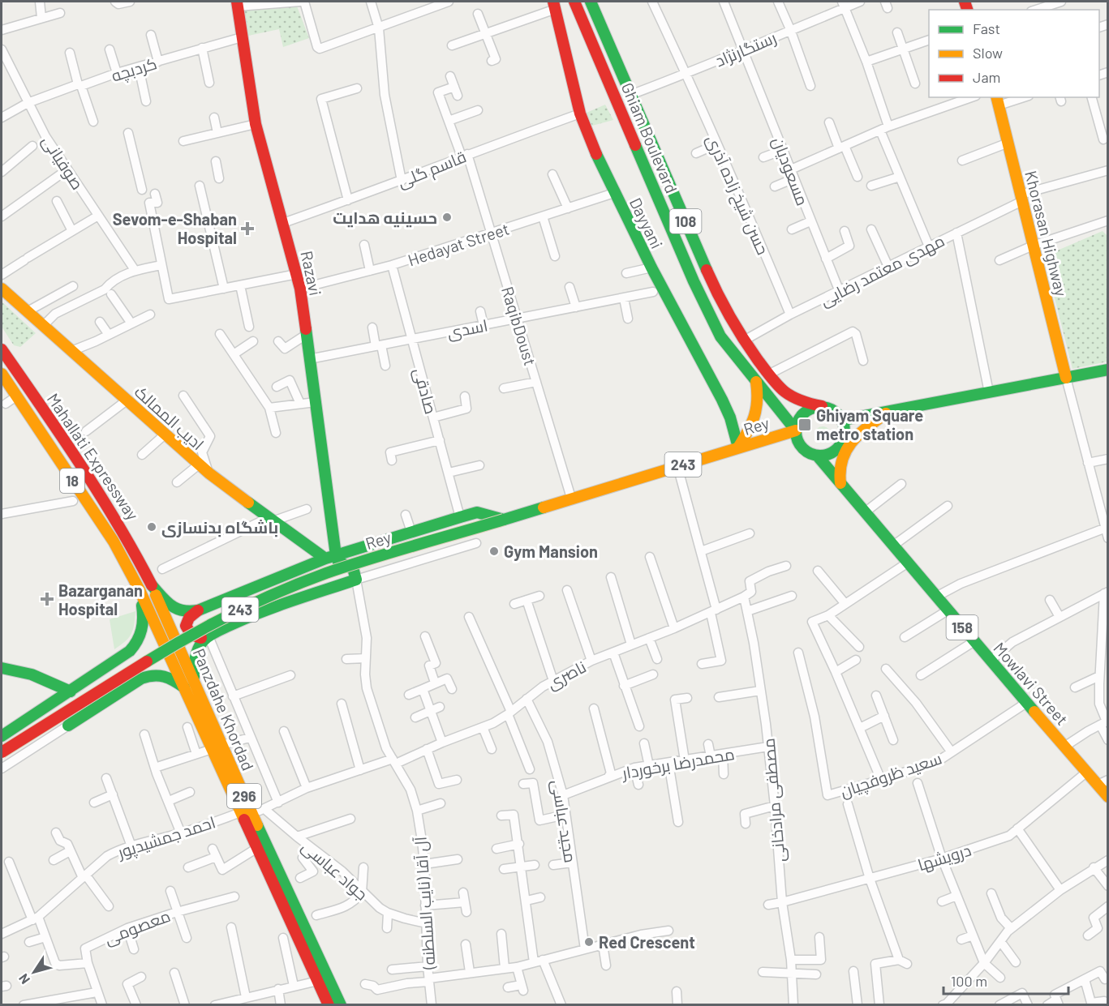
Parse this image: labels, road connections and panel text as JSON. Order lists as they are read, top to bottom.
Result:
{
  "streets": {
    "main road": [
      "Ghiam Boulevard",
      "108",
      "Dayyani",
      "Khorasan Highway",
      "Razavi",
      "ادیب الممالک",
      "Rey",
      "Mahallati Expressway",
      "243",
      "18",
      "158",
      "Mowlavi Street",
      "Panzdahe Khordad",
      "296"
    ],
    "street": [
      "رستگارنژاد",
      "کردبچه",
      "صوفیانی",
      "قاسم گلی",
      "مسعودیان",
      "حسن شیخ زاده آذری",
      "Hedayat Street",
      "مهدی معتمد رضایی",
      "RaqibDoust",
      "اسدی",
      "صادقی",
      "ناصری",
      "محمدرضا برخوردار",
      "سعید ظروفچیان",
      "مصطفی مرادخانی",
      "مجید عباسی",
      "احمد جمشیدپور",
      "درویشها",
      "جواد عباسی",
      "آل آقا (نایب السلطنه)",
      "معصومی"
    ]
  },
  "crossings": [
    ["رستگارنژاد", "Ghiam Boulevard"],
    ["رستگارنژاد", "مسعودیان"],
    ["رستگارنژاد", "حسن شیخ زاده آذری"],
    ["کردبچه", "صوفیانی"],
    ["کردبچه", "Razavi"],
    ["Ghiam Boulevard", "مهدی معتمد رضایی"],
    ["Ghiam Boulevard", "Rey"],
    ["Ghiam Boulevard", "Mowlavi Street"],
    ["قاسم گلی", "Dayyani"],
    ["قاسم گلی", "Razavi"],
    ["قاسم گلی", "RaqibDoust"],
    ["مسعودیان", "مهدی معتمد رضایی"],
    ["حسن شیخ زاده آذری", "مهدی معتمد رضایی"],
    ["Dayyani", "Hedayat Street"],
    ["Dayyani", "Rey"],
    ["Khorasan Highway", "مهدی معتمد رضایی"],
    ["Hedayat Street", "Razavi"],
    ["Hedayat Street", "RaqibDoust"],
    ["Hedayat Street", "صادقی"],
    ["Razavi", "اسدی"],
    ["Razavi", "ادیب الممالک"],
    ["RaqibDoust", "اسدی"],
    ["RaqibDoust", "Rey"],
    ["اسدی", "صادقی"],
    ["ادیب الممالک", "آل آقا (نایب السلطنه)"],
    ["Rey", "Mowlavi Street"],
    ["Mahallati Expressway", "Panzdahe Khordad"],
    ["ناصری", "مصطفی مرادخانی"],
    ["ناصری", "مجید عباسی"],
    ["ناصری", "جواد عباسی"],
    ["ناصری", "آل آقا (نایب السلطنه)"],
    ["Mowlavi Street", "سعید ظروفچیان"],
    ["Mowlavi Street", "درویشها"],
    ["Panzdahe Khordad", "احمد جمشیدپور"],
    ["محمدرضا برخوردار", "مصطفی مرادخانی"],
    ["محمدرضا برخوردار", "مجید عباسی"],
    ["مصطفی مرادخانی", "درویشها"],
    ["جواد عباسی", "آل آقا (نایب السلطنه)"]
  ],
  "places": {
    "other": [
      "حسینیه هدایت",
      "باشگاه بدنسازی",
      "Gym Mansion",
      "Red Crescent"
    ],
    "health": ["Sevom-e-Shaban Hospital", "Bazarganan Hospital"],
    "transit": ["Ghiyam Square metro station"]
  },
  "legend": ["Fast", "Slow", "Jam"],
  "scale_bar": "100 m",
  "north": "bottom left"
}
